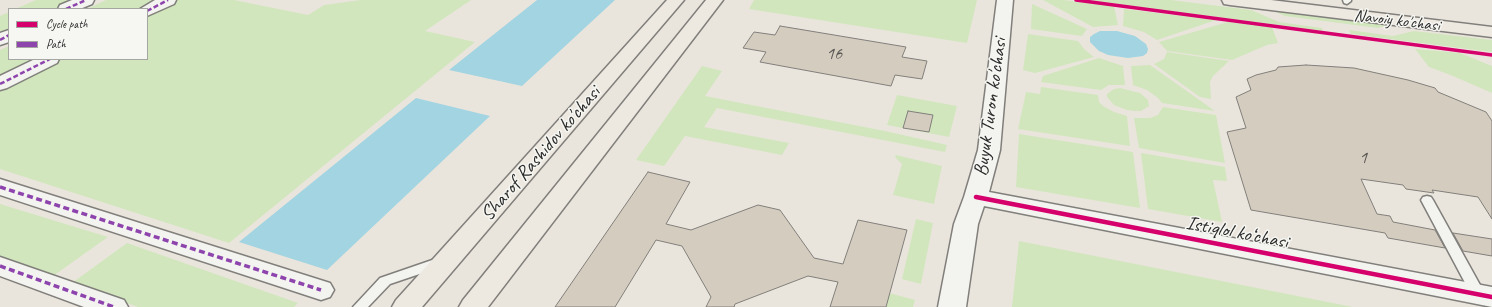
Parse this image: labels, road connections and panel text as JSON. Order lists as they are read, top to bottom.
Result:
{
  "streets": {
    "main road": ["Navoiy ko'chasi", "Sharof Rashidov ko'chasi"],
    "street": ["Buyuk Turon ko'chasi", "Istiqlol ko‘chasi"]
  },
  "crossings": [
    ["Buyuk Turon ko'chasi", "Istiqlol ko‘chasi"]
  ],
  "house_numbers": ["16", "1"],
  "legend": ["Cycle path", "Path"]
}
